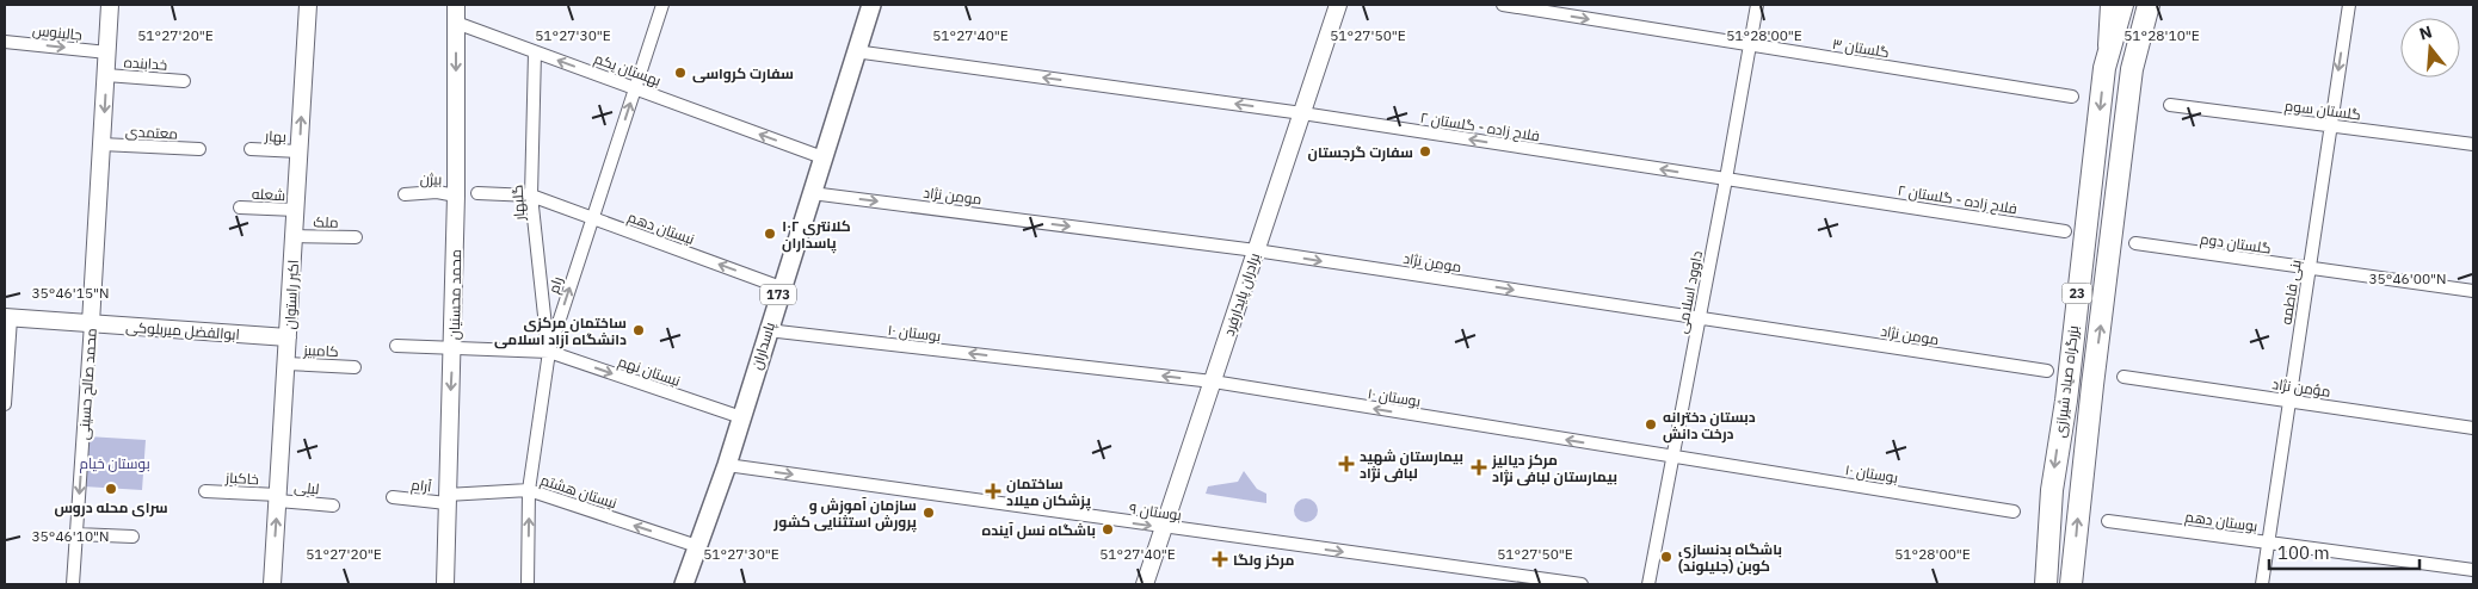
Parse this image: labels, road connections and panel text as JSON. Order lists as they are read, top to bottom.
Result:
{
  "streets": {
    "highway": ["23", "بزرگراه صیاد شیرازی"],
    "main road": ["173", "پاسداران"],
    "street": [
      "جالینوس",
      "گلستان ۳",
      "خدابنده",
      "بهستان یکم",
      "گلستان سوم",
      "فلاح زاده - گلستان ۲",
      "معتمدی",
      "بهار",
      "بیژن",
      "شعله",
      "مومن نژاد",
      "گلبهار",
      "ملک",
      "نیستان دهم",
      "گلستان دوم",
      "رام",
      "داوود اسلامی",
      "بنی فاطمه",
      "اکبر راستوان",
      "محمد محسنیان",
      "برادران پایدارفرد",
      "ابوالفضل میربلوکی",
      "بوستان ۱۰",
      "کامبیز",
      "نیستان نهم",
      "محمد صالح حسینی",
      "مؤمن نژاد",
      "خاکباز",
      "آرام",
      "لیلی",
      "نیستان هشتم",
      "بوستان ۹",
      "بوستان دهم"
    ]
  },
  "crossings": [
    ["جالینوس", "محمد صالح حسینی"],
    ["گلستان ۳", "داوود اسلامی"],
    ["خدابنده", "محمد صالح حسینی"],
    ["بهستان یکم", "گلبهار"],
    ["بهستان یکم", "رام"],
    ["بهستان یکم", "محمد محسنیان"],
    ["بهستان یکم", "پاسداران"],
    ["گلستان سوم", "بنی فاطمه"],
    ["فلاح زاده - گلستان ۲", "داوود اسلامی"],
    ["فلاح زاده - گلستان ۲", "برادران پایدارفرد"],
    ["فلاح زاده - گلستان ۲", "پاسداران"],
    ["معتمدی", "محمد صالح حسینی"],
    ["بهار", "اکبر راستوان"],
    ["بیژن", "محمد محسنیان"],
    ["شعله", "اکبر راستوان"],
    ["مومن نژاد", "داوود اسلامی"],
    ["مومن نژاد", "برادران پایدارفرد"],
    ["مومن نژاد", "پاسداران"],
    ["گلبهار", "نیستان دهم"],
    ["گلبهار", "رام"],
    ["گلبهار", "نیستان نهم"],
    ["ملک", "اکبر راستوان"],
    ["نیستان دهم", "رام"],
    ["نیستان دهم", "پاسداران"],
    ["گلستان دوم", "بنی فاطمه"],
    ["رام", "نیستان نهم"],
    ["رام", "نیستان هشتم"],
    ["داوود اسلامی", "بوستان ۱۰"],
    ["بنی فاطمه", "مؤمن نژاد"],
    ["بنی فاطمه", "بوستان دهم"],
    ["اکبر راستوان", "ابوالفضل میربلوکی"],
    ["اکبر راستوان", "کامبیز"],
    ["اکبر راستوان", "خاکباز"],
    ["اکبر راستوان", "لیلی"],
    ["محمد محسنیان", "نیستان نهم"],
    ["محمد محسنیان", "آرام"],
    ["محمد محسنیان", "نیستان هشتم"],
    ["برادران پایدارفرد", "بوستان ۱۰"],
    ["برادران پایدارفرد", "بوستان ۹"],
    ["ابوالفضل میربلوکی", "محمد صالح حسینی"],
    ["بوستان ۱۰", "پاسداران"],
    ["پاسداران", "نیستان نهم"],
    ["پاسداران", "نیستان هشتم"],
    ["پاسداران", "بوستان ۹"],
    ["خاکباز", "لیلی"],
    ["آرام", "نیستان هشتم"]
  ],
  "one_way": [
    "جالینوس",
    "گلستان ۳",
    "بهستان یکم",
    "فلاح زاده - گلستان ۲",
    "مومن نژاد",
    "نیستان دهم",
    "رام",
    "اکبر راستوان",
    "محمد محسنیان",
    "بوستان ۱۰",
    "نیستان نهم",
    "نیستان هشتم",
    "بوستان ۹"
  ],
  "parks": ["بوستان خیام"],
  "places": {
    "other": [
      "سفارت کرواسی",
      "سفارت گرجستان",
      "کلانتری ۱۰۲ پاسداران",
      "ساختمان مرکزی دانشگاه آزاد اسلامی",
      "دبستان دخترانه درخت دانش",
      "سرای محله دروس",
      "سازمان آموزش و پرورش استثنایی کشور",
      "باشگاه نسل آینده",
      "باشگاه بدنسازی کوبن (جلیلوند)"
    ],
    "health": [
      "بیمارستان شهید لبافی نژاد",
      "مرکز دیالیز بیمارستان لبافی نژاد",
      "ساختمان پزشکان میلاد",
      "مرکز ولگا"
    ]
  },
  "scale_bar": "100 m",
  "north": "top",
  "coordinates": [
    "51°27'20\"E",
    "51°27'30\"E",
    "51°27'40\"E",
    "51°27'50\"E",
    "51°28'00\"E",
    "51°28'10\"E",
    "35°46'00\"N",
    "35°46'15\"N",
    "35°46'10\"N"
  ]
}
